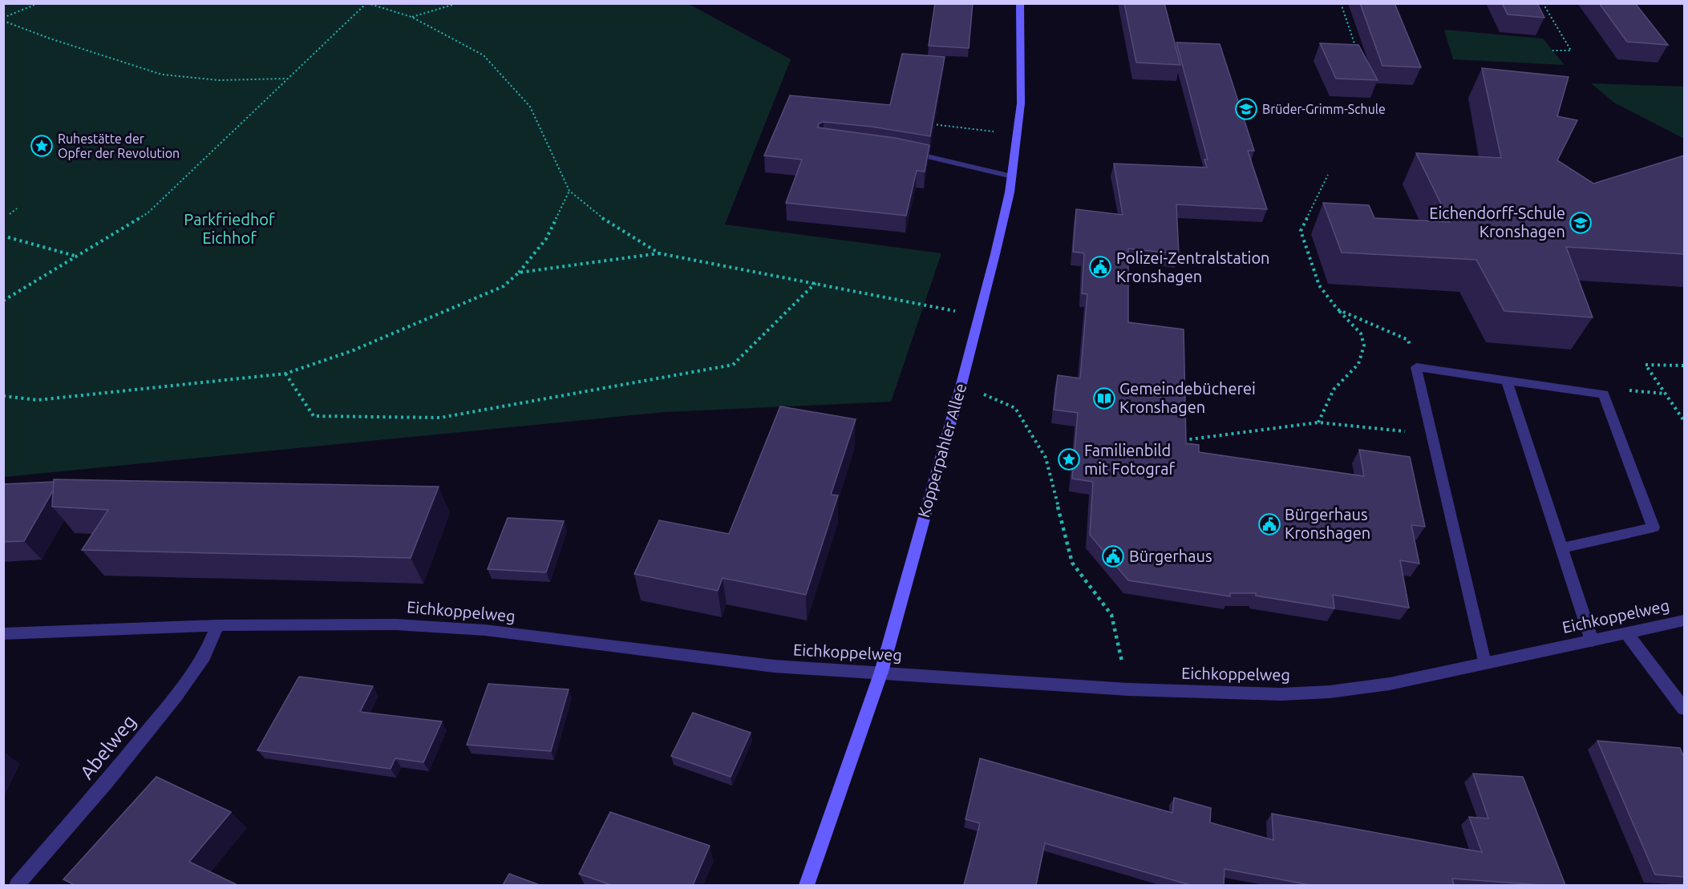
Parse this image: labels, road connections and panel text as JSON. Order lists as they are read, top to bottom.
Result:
{
  "streets": {
    "street": ["Kopperpahler Allee", "Eichkoppelweg", "Abelweg"]
  },
  "crossings": [
    ["Kopperpahler Allee", "Eichkoppelweg"],
    ["Eichkoppelweg", "Abelweg"]
  ],
  "parks": ["Parkfriedhof Eichhof"],
  "places": {
    "school or university": ["Brüder-Grimm-Schule", "Eichendorff-Schule Kronshagen"],
    "place": ["Ruhestätte der Opfer der Revolution", "Familienbild mit Fotograf"],
    "public building": ["Polizei-Zentralstation Kronshagen", "Bürgerhaus Kronshagen", "Bürgerhaus"],
    "library": ["Gemeindebücherei Kronshagen"]
  }
}
